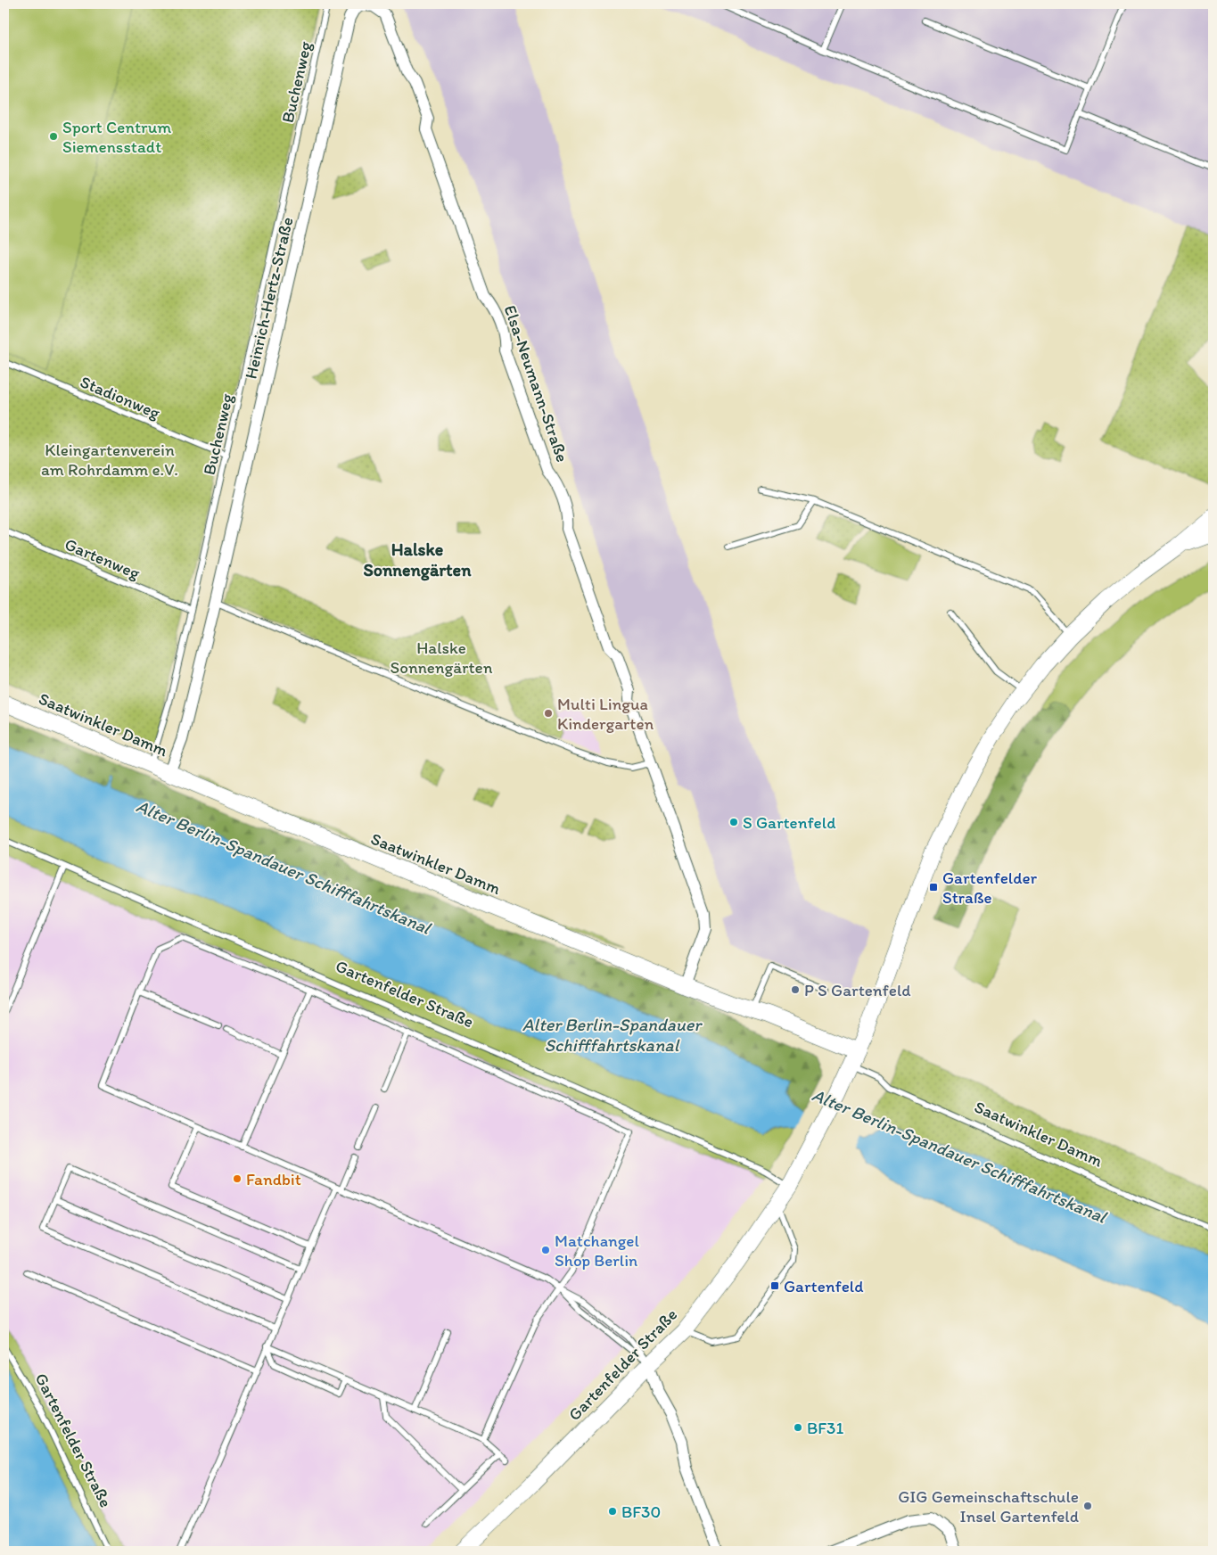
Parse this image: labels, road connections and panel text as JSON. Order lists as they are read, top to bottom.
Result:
{
  "streets": {
    "main road": ["Saatwinkler Damm", "Gartenfelder Straße"],
    "street": ["Heinrich-Hertz-Straße", "Elsa-Neumann-Straße"],
    "lane": ["Buchenweg", "Stadionweg", "Gartenweg"]
  },
  "crossings": [
    ["Buchenweg", "Stadionweg"],
    ["Buchenweg", "Gartenweg"],
    ["Buchenweg", "Saatwinkler Damm"],
    ["Heinrich-Hertz-Straße", "Elsa-Neumann-Straße"],
    ["Heinrich-Hertz-Straße", "Saatwinkler Damm"],
    ["Elsa-Neumann-Straße", "Saatwinkler Damm"],
    ["Saatwinkler Damm", "Gartenfelder Straße"]
  ],
  "districts": ["Halske Sonnengärten"],
  "water": ["Alter Berlin-Spandauer Schifffahrtskanal"],
  "parks": ["Kleingartenverein am Rohrdamm e.V.", "Halske Sonnengärten"],
  "places": {
    "other": [
      "Sport Centrum Siemensstadt",
      "Multi Lingua Kindergarten",
      "S Gartenfeld",
      "P S Gartenfeld",
      "Fandbit",
      "Matchangel Shop Berlin",
      "BF31",
      "GIG Gemeinschaftschule Insel Gartenfeld",
      "BF30"
    ],
    "transit": ["Gartenfelder Straße", "Gartenfeld"]
  }
}
